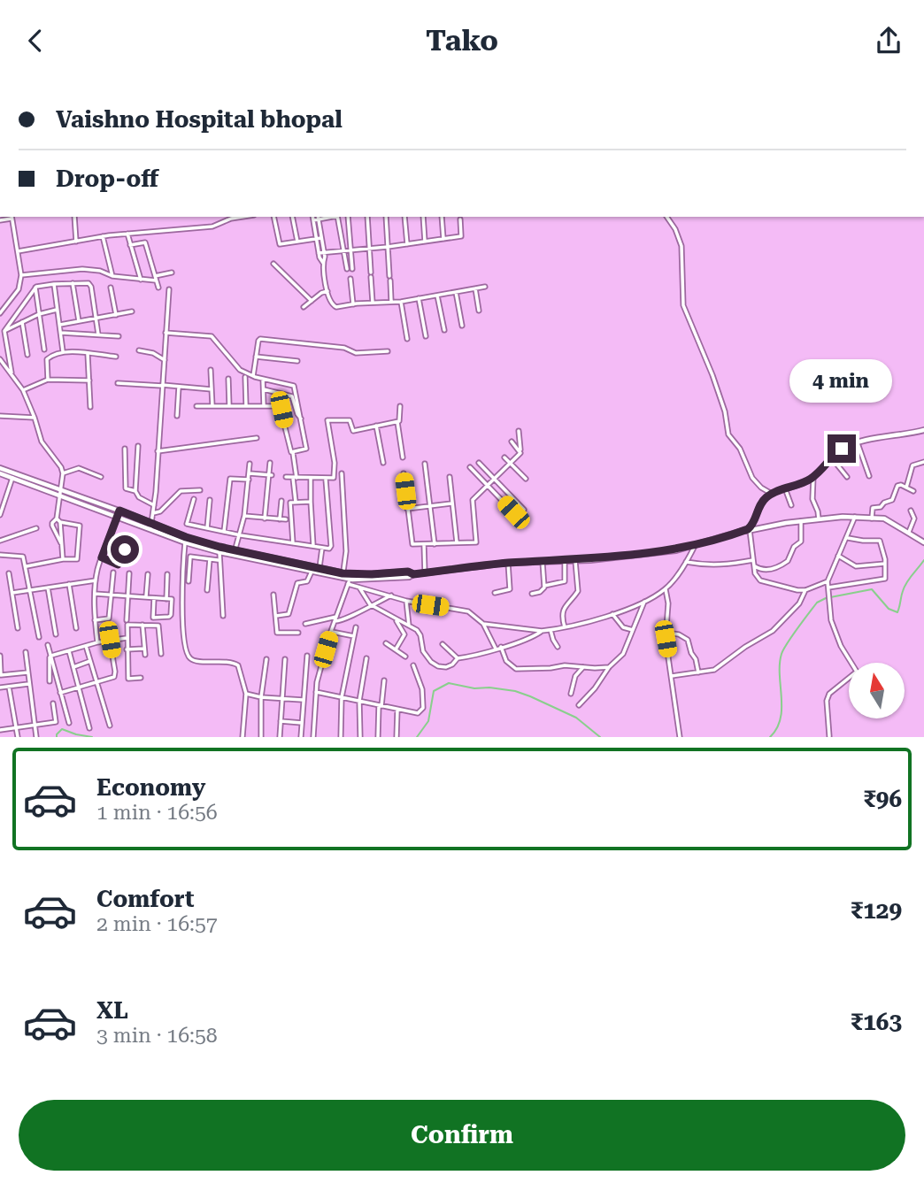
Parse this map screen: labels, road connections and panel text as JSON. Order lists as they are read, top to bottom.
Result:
{
  "north": "top",
  "page": {
    "header": "Tako",
    "banner": ["Vaishno Hospital bhopal", "Drop-off"],
    "bubble": "4 min",
    "list": [
      {
        "name": "Economy",
        "note": "1 min · 16:56",
        "value": "₹96"
      },
      {
        "name": "Comfort",
        "note": "2 min · 16:57",
        "value": "₹129"
      },
      {
        "name": "XL",
        "note": "3 min · 16:58",
        "value": "₹163"
      }
    ],
    "buttons": "Confirm"
  }
}
